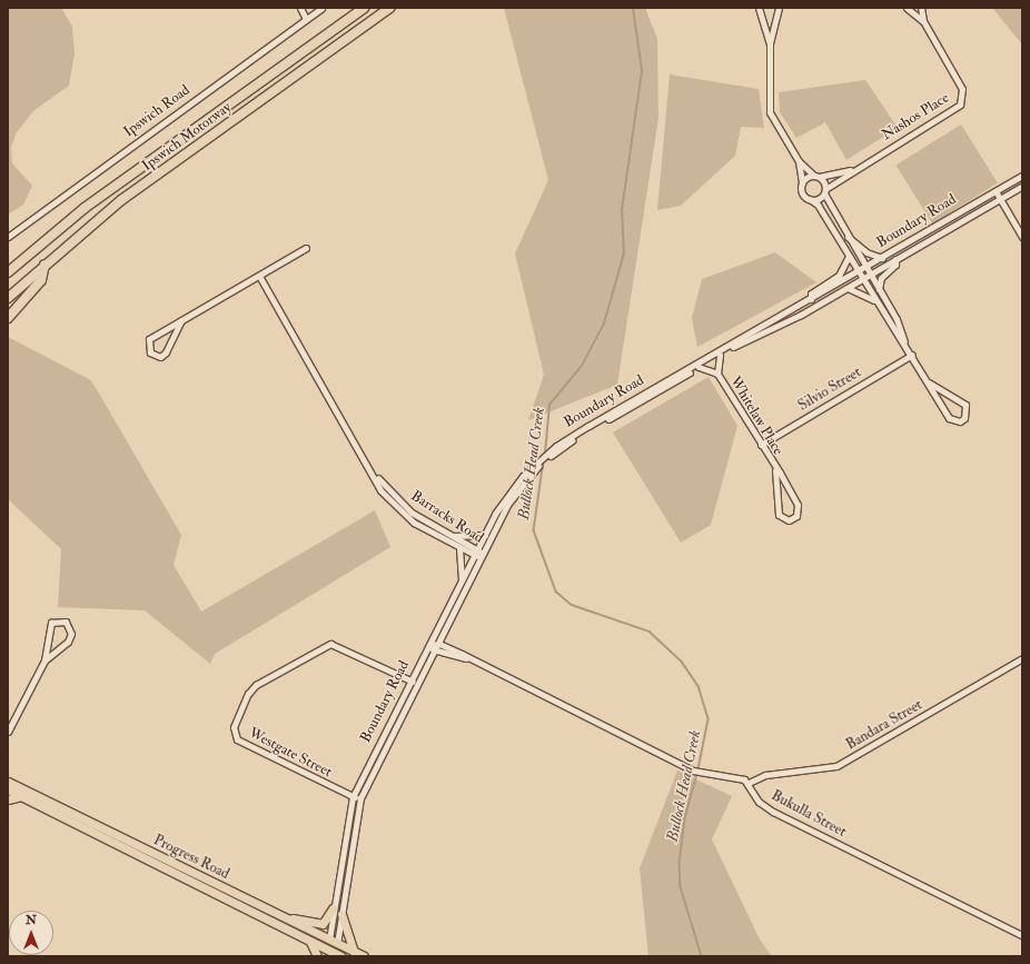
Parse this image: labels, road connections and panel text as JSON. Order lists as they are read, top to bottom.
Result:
{
  "streets": {
    "highway": ["Ipswich Motorway"],
    "main road": ["Boundary Road", "Progress Road"],
    "street": [
      "Ipswich Road",
      "Nashos Place",
      "Silvio Street",
      "Whitelaw Place",
      "Barracks Road",
      "Bandara Street",
      "Westgate Street",
      "Bukulla Street"
    ]
  },
  "crossings": [
    ["Boundary Road", "Whitelaw Place"],
    ["Boundary Road", "Barracks Road"],
    ["Boundary Road", "Westgate Street"],
    ["Boundary Road", "Progress Road"],
    ["Silvio Street", "Whitelaw Place"],
    ["Bandara Street", "Bukulla Street"]
  ],
  "water": ["Bullock Head Creek"],
  "north": "top"
}
